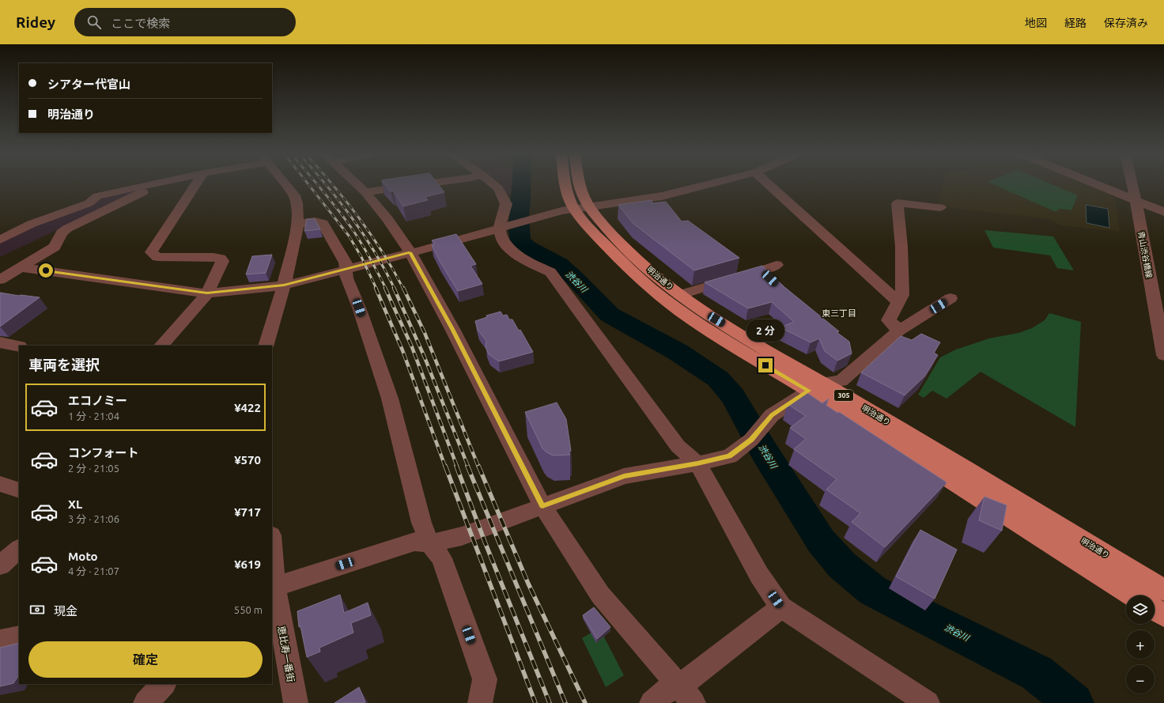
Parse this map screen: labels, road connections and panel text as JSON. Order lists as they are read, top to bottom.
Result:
{
  "streets": {
    "main road": ["明治通り", "305"],
    "street": ["青山渋谷橋線", "恵比寿一番街"]
  },
  "districts": ["東三丁目"],
  "water": ["渋谷川"],
  "page": {
    "header": "Ridey",
    "search": "ここで検索",
    "nav": ["地図", "経路", "保存済み"],
    "banner": ["シアター代官山", "明治通り"],
    "bubble": "2 分",
    "heading": "車両を選択",
    "list": [
      {
        "name": "エコノミー",
        "note": "1 分 · 21:04",
        "value": "¥422"
      },
      {
        "name": "コンフォート",
        "note": "2 分 · 21:05",
        "value": "¥570"
      },
      {
        "name": "XL",
        "note": "3 分 · 21:06",
        "value": "¥717"
      },
      {
        "name": "Moto",
        "note": "4 分 · 21:07",
        "value": "¥619"
      }
    ],
    "pay": ["現金", "550 m"],
    "map_buttons": ["+", "−"],
    "buttons": "確定"
  }
}
